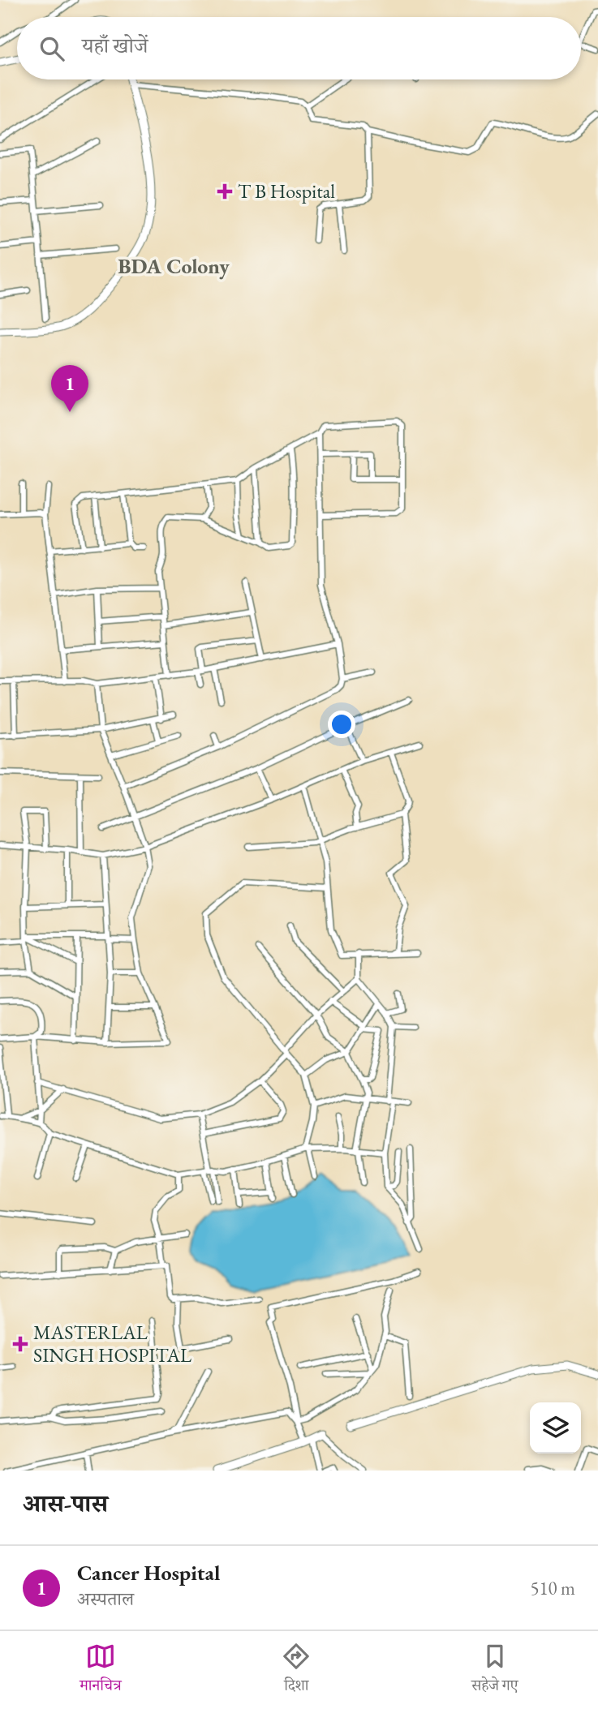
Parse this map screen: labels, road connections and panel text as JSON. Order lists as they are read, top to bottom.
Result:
{
  "districts": ["BDA Colony"],
  "places": {
    "health": ["T B Hospital", "MASTERLAL SINGH HOSPITAL"]
  },
  "page": {
    "search": "यहाँ खोजें",
    "pins": "1",
    "heading": "आस-पास",
    "list": [
      {
        "mark": "1",
        "name": "Cancer Hospital",
        "note": "अस्पताल",
        "value": "510 m"
      }
    ],
    "nav": ["मानचित्र", "दिशा", "सहेजे गए"]
  }
}
